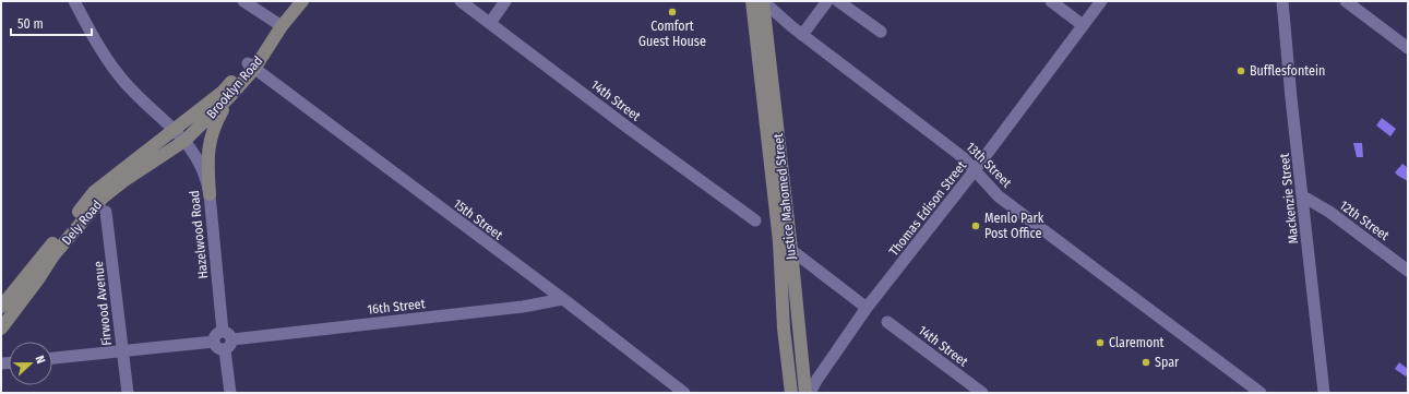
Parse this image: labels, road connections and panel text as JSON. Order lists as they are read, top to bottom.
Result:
{
  "streets": {
    "main road": ["Brooklyn Road", "Justice Mahomed Street", "Dely Road"],
    "street": [
      "14th Street",
      "13th Street",
      "Mackenzie Street",
      "Thomas Edison Street",
      "15th Street",
      "12th Street",
      "Hazelwood Road",
      "Firwood Avenue",
      "16th Street"
    ]
  },
  "crossings": [
    ["Brooklyn Road", "15th Street"],
    ["Brooklyn Road", "Dely Road"],
    ["Brooklyn Road", "Hazelwood Road"],
    ["13th Street", "Justice Mahomed Street"],
    ["13th Street", "Thomas Edison Street"],
    ["Mackenzie Street", "12th Street"],
    ["15th Street", "16th Street"],
    ["Dely Road", "Hazelwood Road"],
    ["Hazelwood Road", "16th Street"]
  ],
  "places": [
    "Comfort Guest House",
    "Bufflesfontein",
    "Menlo Park Post Office",
    "Claremont",
    "Spar"
  ],
  "scale_bar": "50 m",
  "north": "right"
}
